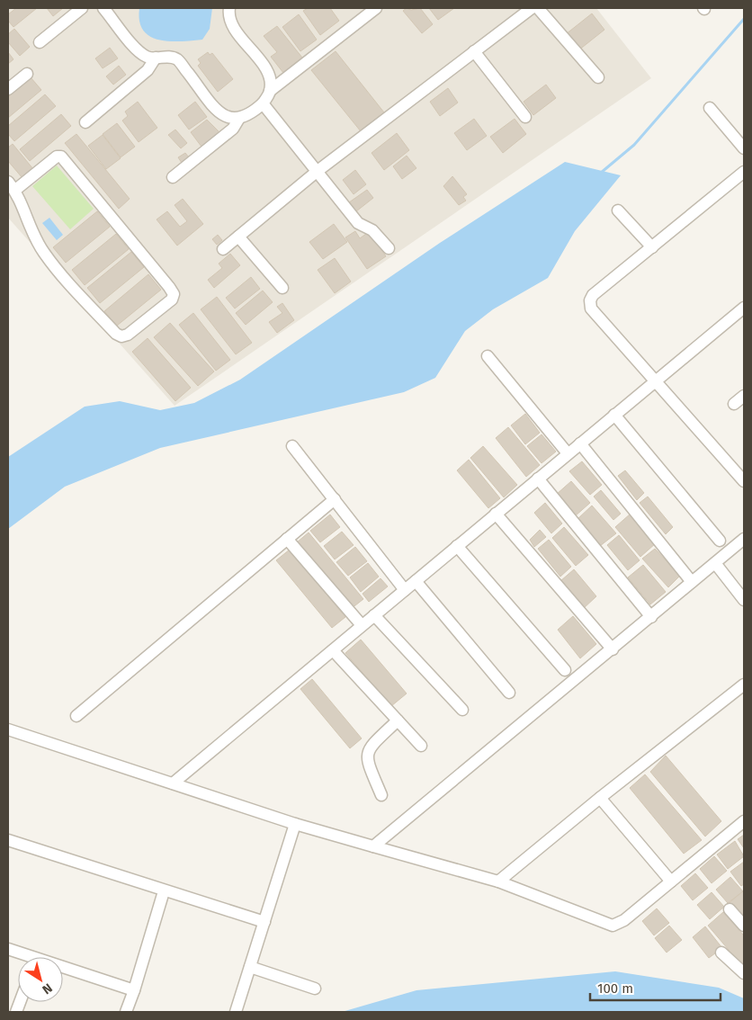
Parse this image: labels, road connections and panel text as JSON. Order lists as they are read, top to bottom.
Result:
{
  "scale_bar": "100 m",
  "north": "bottom right"
}
